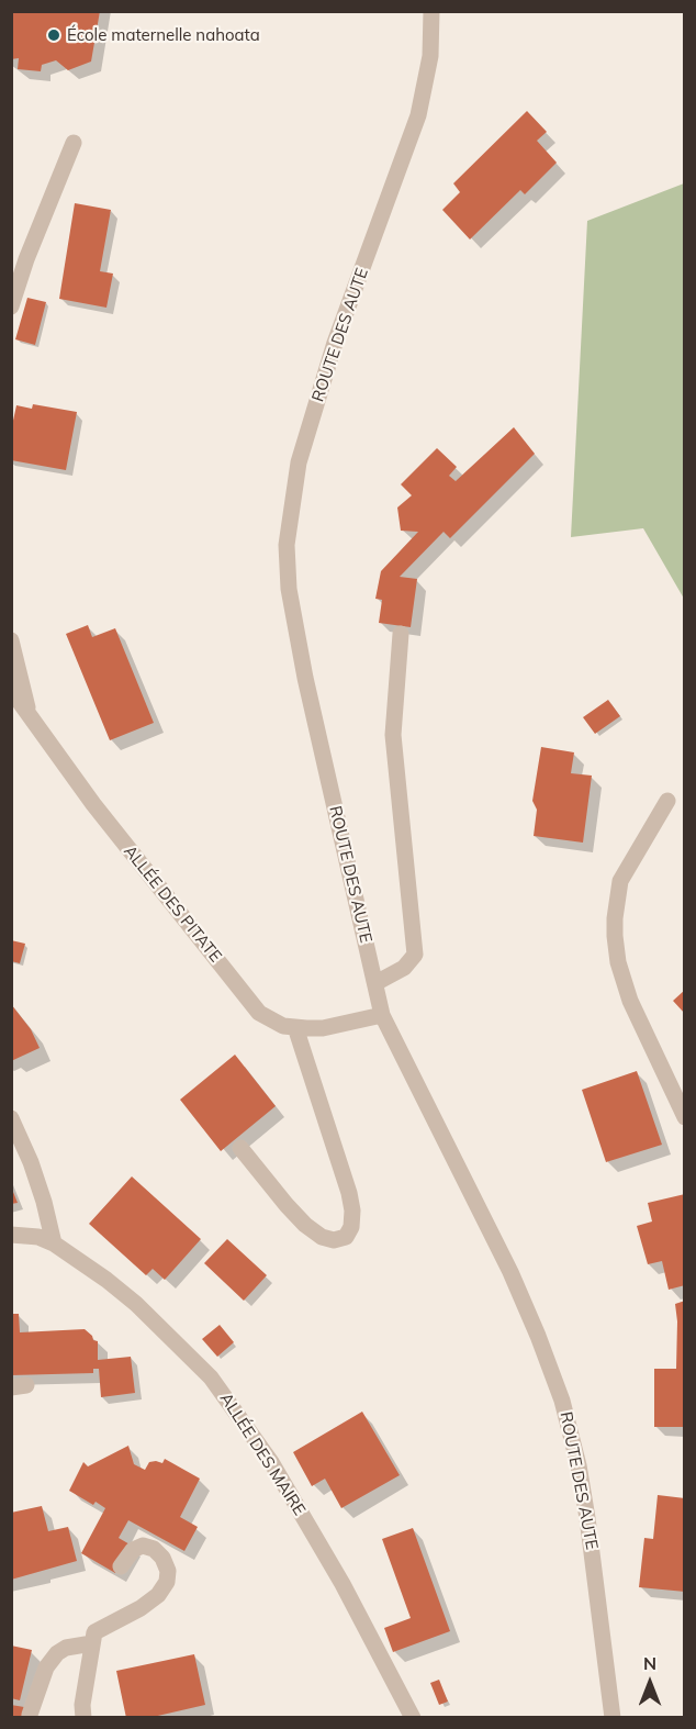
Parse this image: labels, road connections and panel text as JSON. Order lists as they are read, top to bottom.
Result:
{
  "streets": {
    "street": ["ROUTE DES AUTE", "ALLÉE DES PITATE", "ALLÉE DES MAIRE"]
  },
  "crossings": [
    ["ROUTE DES AUTE", "ALLÉE DES PITATE"]
  ],
  "places": ["École maternelle nahoata"],
  "north": "top"
}
